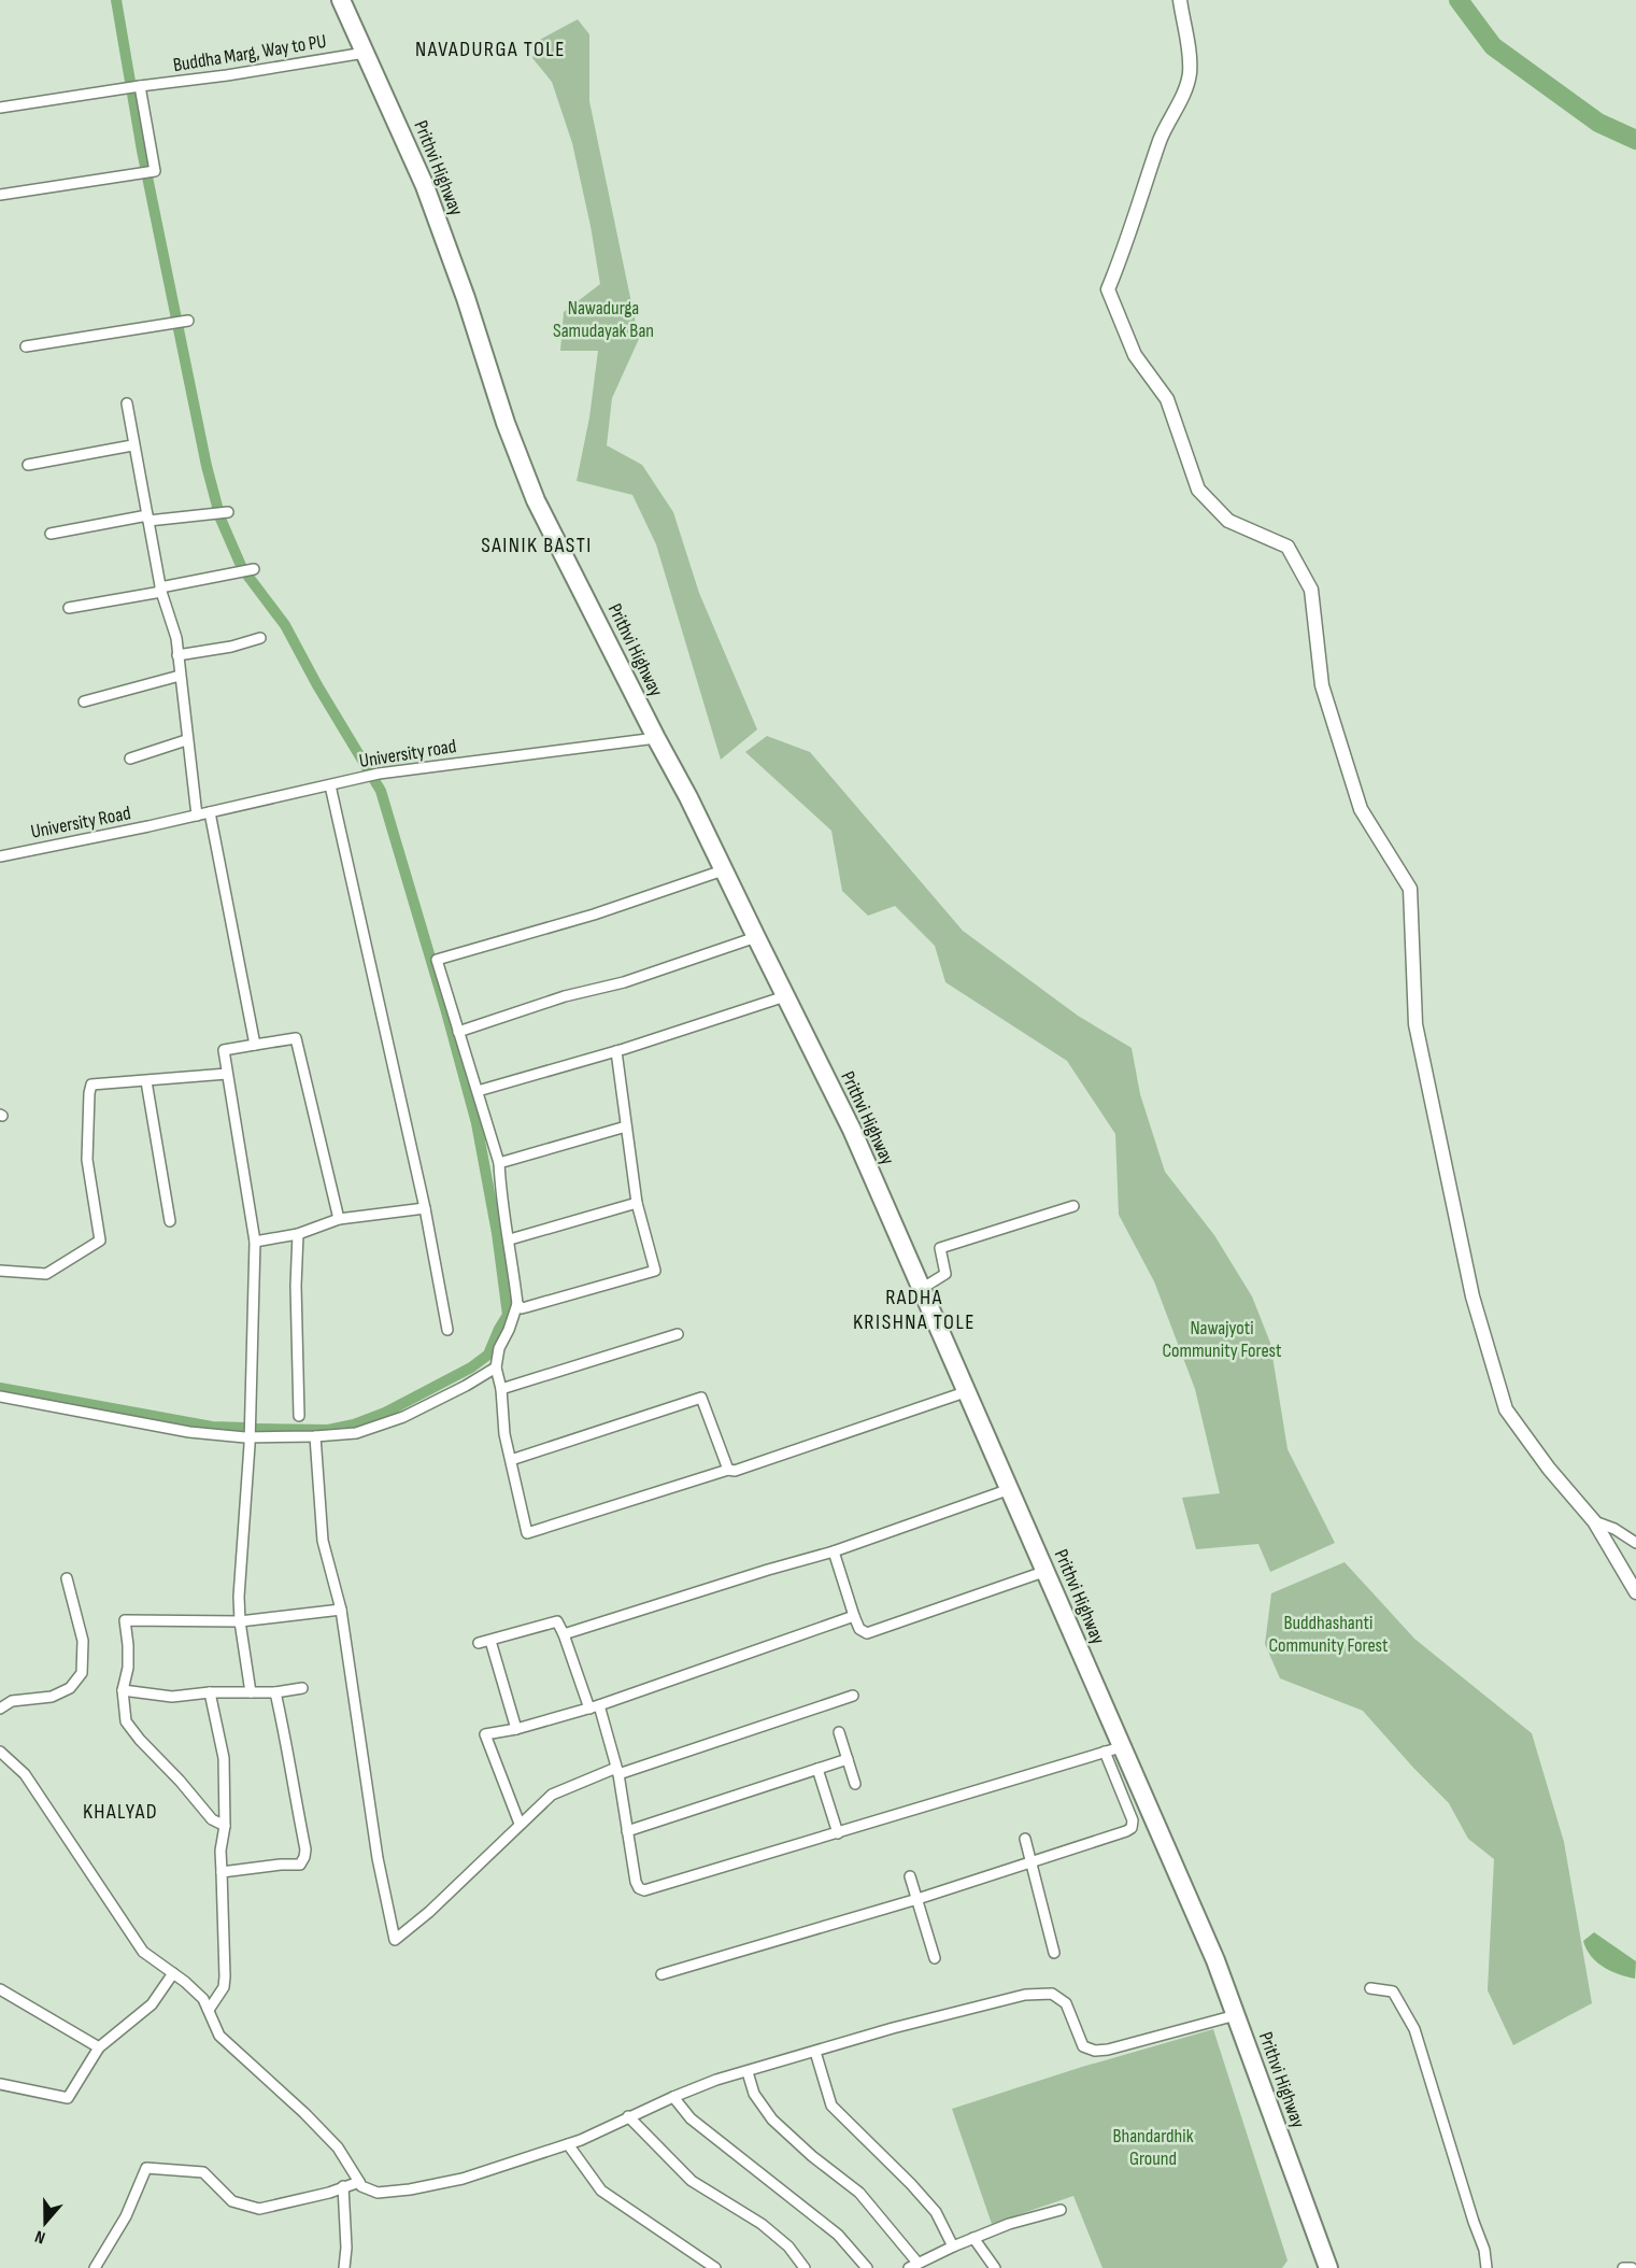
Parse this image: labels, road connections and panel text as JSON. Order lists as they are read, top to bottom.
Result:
{
  "streets": {
    "highway": ["Prithvi Highway"],
    "street": ["Buddha Marg, Way to PU", "University road", "University Road"]
  },
  "crossings": [
    ["Buddha Marg, Way to PU", "Prithvi Highway"],
    ["Prithvi Highway", "University road"],
    ["University road", "University Road"]
  ],
  "districts": [
    "NAVADURGA TOLE",
    "SAINIK BASTI",
    "RADHA KRISHNA TOLE",
    "KHALYAD"
  ],
  "parks": [
    "Nawadurga Samudayak Ban",
    "Nawajyoti Community Forest",
    "Buddhashanti Community Forest",
    "Bhandardhik Ground"
  ],
  "north": "bottom"
}
